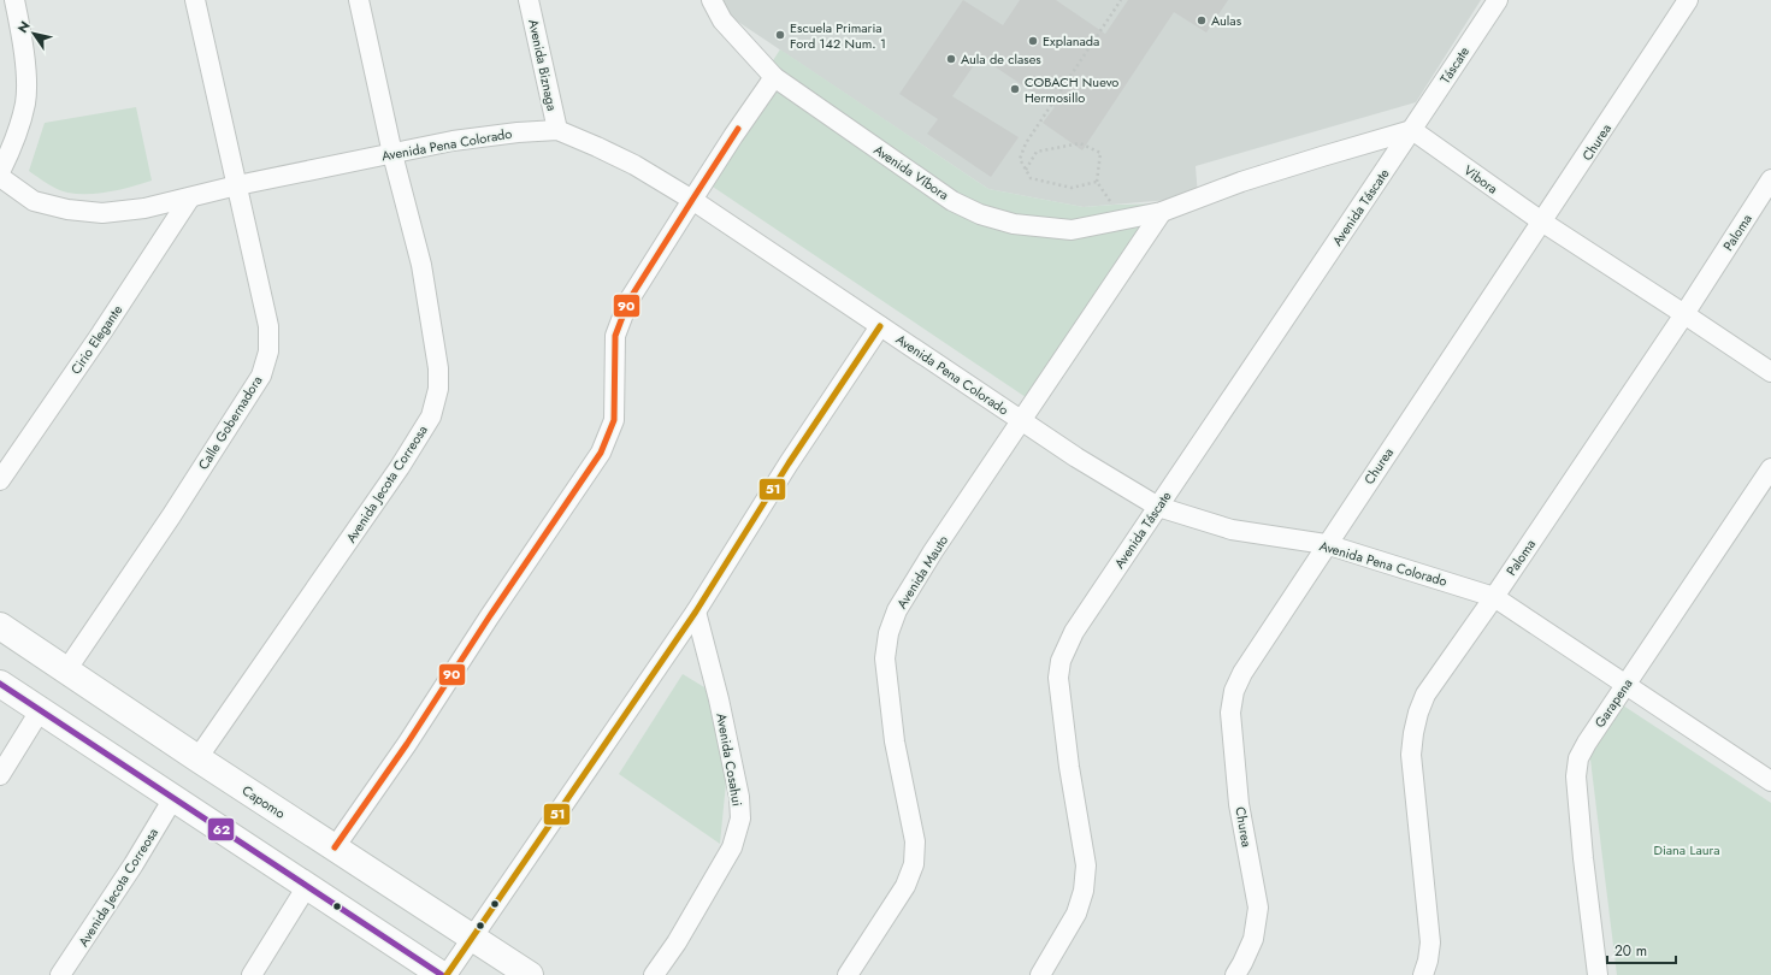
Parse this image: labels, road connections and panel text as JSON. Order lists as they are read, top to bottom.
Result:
{
  "streets": {
    "main road": ["Capomo"],
    "street": [
      "Avenida Biznaga",
      "Táscate",
      "Churea",
      "Avenida Pena Colorado",
      "Avenida Víbora",
      "Vibora",
      "Avenida Táscate",
      "Paloma",
      "Cirio Elegante",
      "Calle Gobernadora",
      "Avenida Jecota Correosa",
      "Avenida Mauto",
      "Garapena",
      "Avenida Cosahui"
    ]
  },
  "crossings": [
    ["Avenida Biznaga", "Avenida Pena Colorado"],
    ["Táscate", "Vibora"],
    ["Táscate", "Avenida Táscate"],
    ["Churea", "Avenida Pena Colorado"],
    ["Churea", "Vibora"],
    ["Avenida Pena Colorado", "Avenida Táscate"],
    ["Avenida Pena Colorado", "Paloma"],
    ["Avenida Pena Colorado", "Cirio Elegante"],
    ["Avenida Pena Colorado", "Calle Gobernadora"],
    ["Avenida Pena Colorado", "Avenida Jecota Correosa"],
    ["Avenida Pena Colorado", "Avenida Mauto"],
    ["Avenida Pena Colorado", "Garapena"],
    ["Avenida Víbora", "Avenida Mauto"],
    ["Vibora", "Avenida Táscate"],
    ["Vibora", "Paloma"],
    ["Calle Gobernadora", "Capomo"],
    ["Avenida Jecota Correosa", "Capomo"]
  ],
  "parks": ["Diana Laura"],
  "places": [
    "Aulas",
    "Escuela Primaria Ford 142 Num. 1",
    "Explanada",
    "Aula de clases",
    "COBACH Nuevo Hermosillo"
  ],
  "lines": ["transit line 90", "transit line 51", "transit line 62"],
  "scale_bar": "20 m",
  "north": "top left"
}
